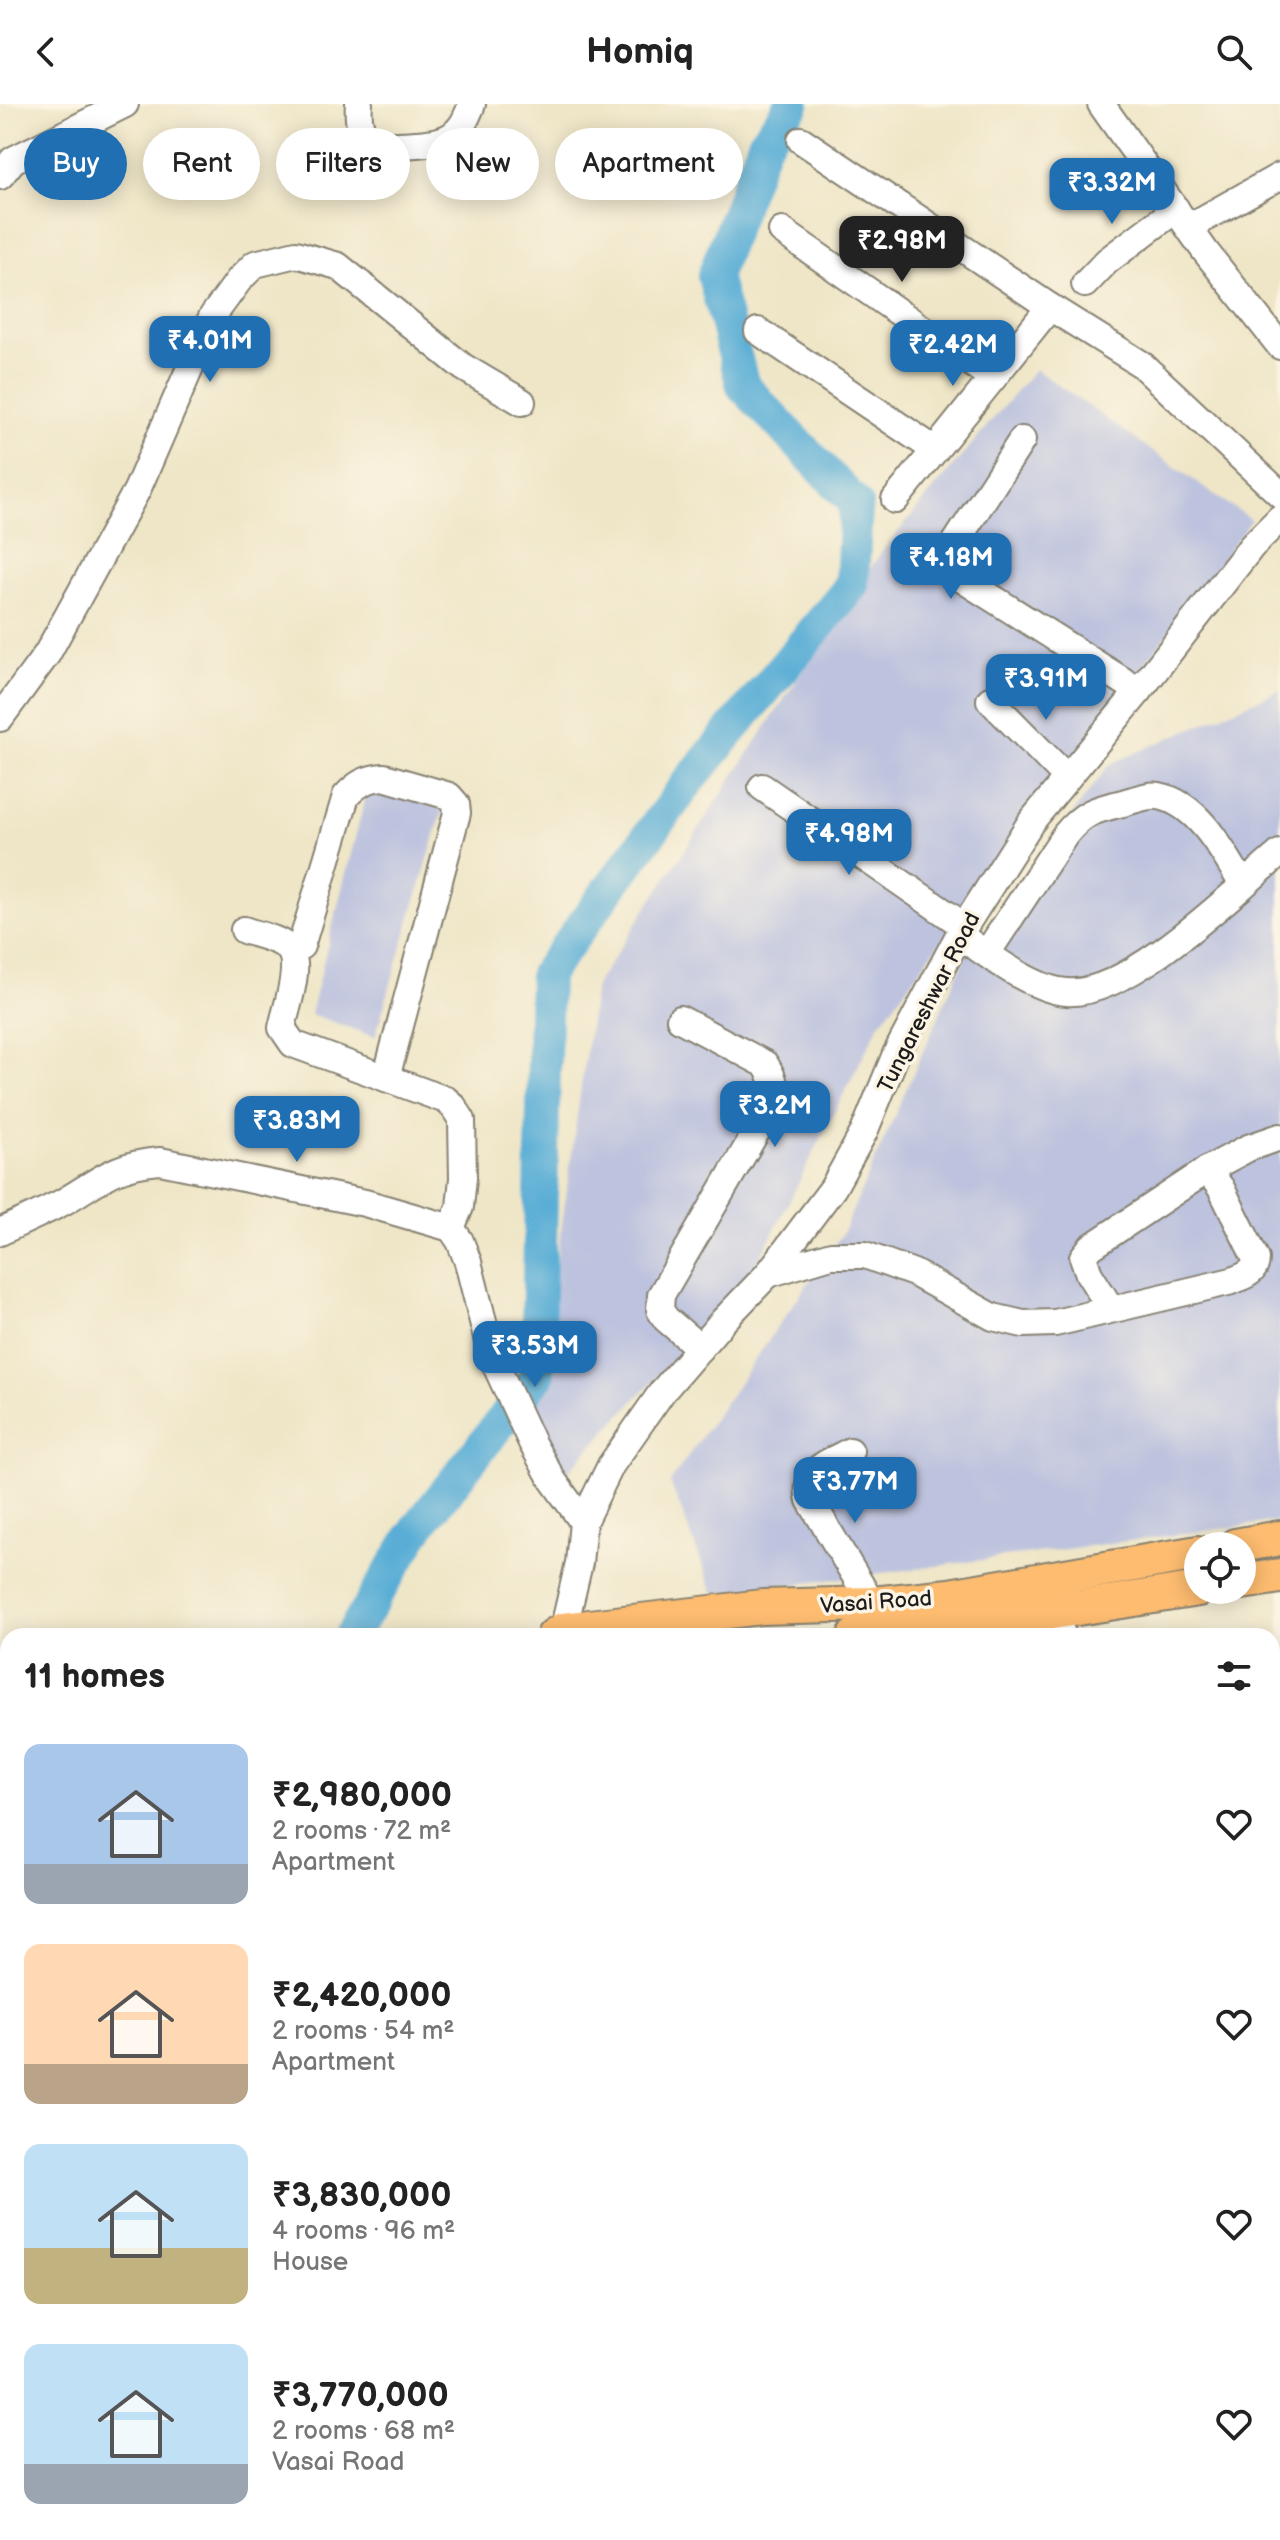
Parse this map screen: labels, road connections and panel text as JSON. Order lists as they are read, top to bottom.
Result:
{
  "streets": {
    "main road": ["Vasai Road"],
    "street": ["Tungareshwar Road"]
  },
  "page": {
    "header": "Homiq",
    "chip": [
      "Buy",
      "Rent",
      "Filters",
      "New",
      "Apartment"
    ],
    "price": [
      "₹3.32M",
      "₹2.98M",
      "₹4.01M",
      "₹2.42M",
      "₹4.18M",
      "₹3.91M",
      "₹4.98M",
      "₹3.2M",
      "₹3.83M",
      "₹3.53M",
      "₹3.77M"
    ],
    "heading": "11 homes",
    "list": [
      {
        "name": "₹2,980,000",
        "note": "2 rooms · 72 m² · Apartment"
      },
      {
        "name": "₹2,420,000",
        "note": "2 rooms · 54 m² · Apartment"
      },
      {
        "name": "₹3,830,000",
        "note": "4 rooms · 96 m² · House"
      },
      {
        "name": "₹3,770,000",
        "note": "2 rooms · 68 m² · Vasai Road"
      }
    ]
  }
}
